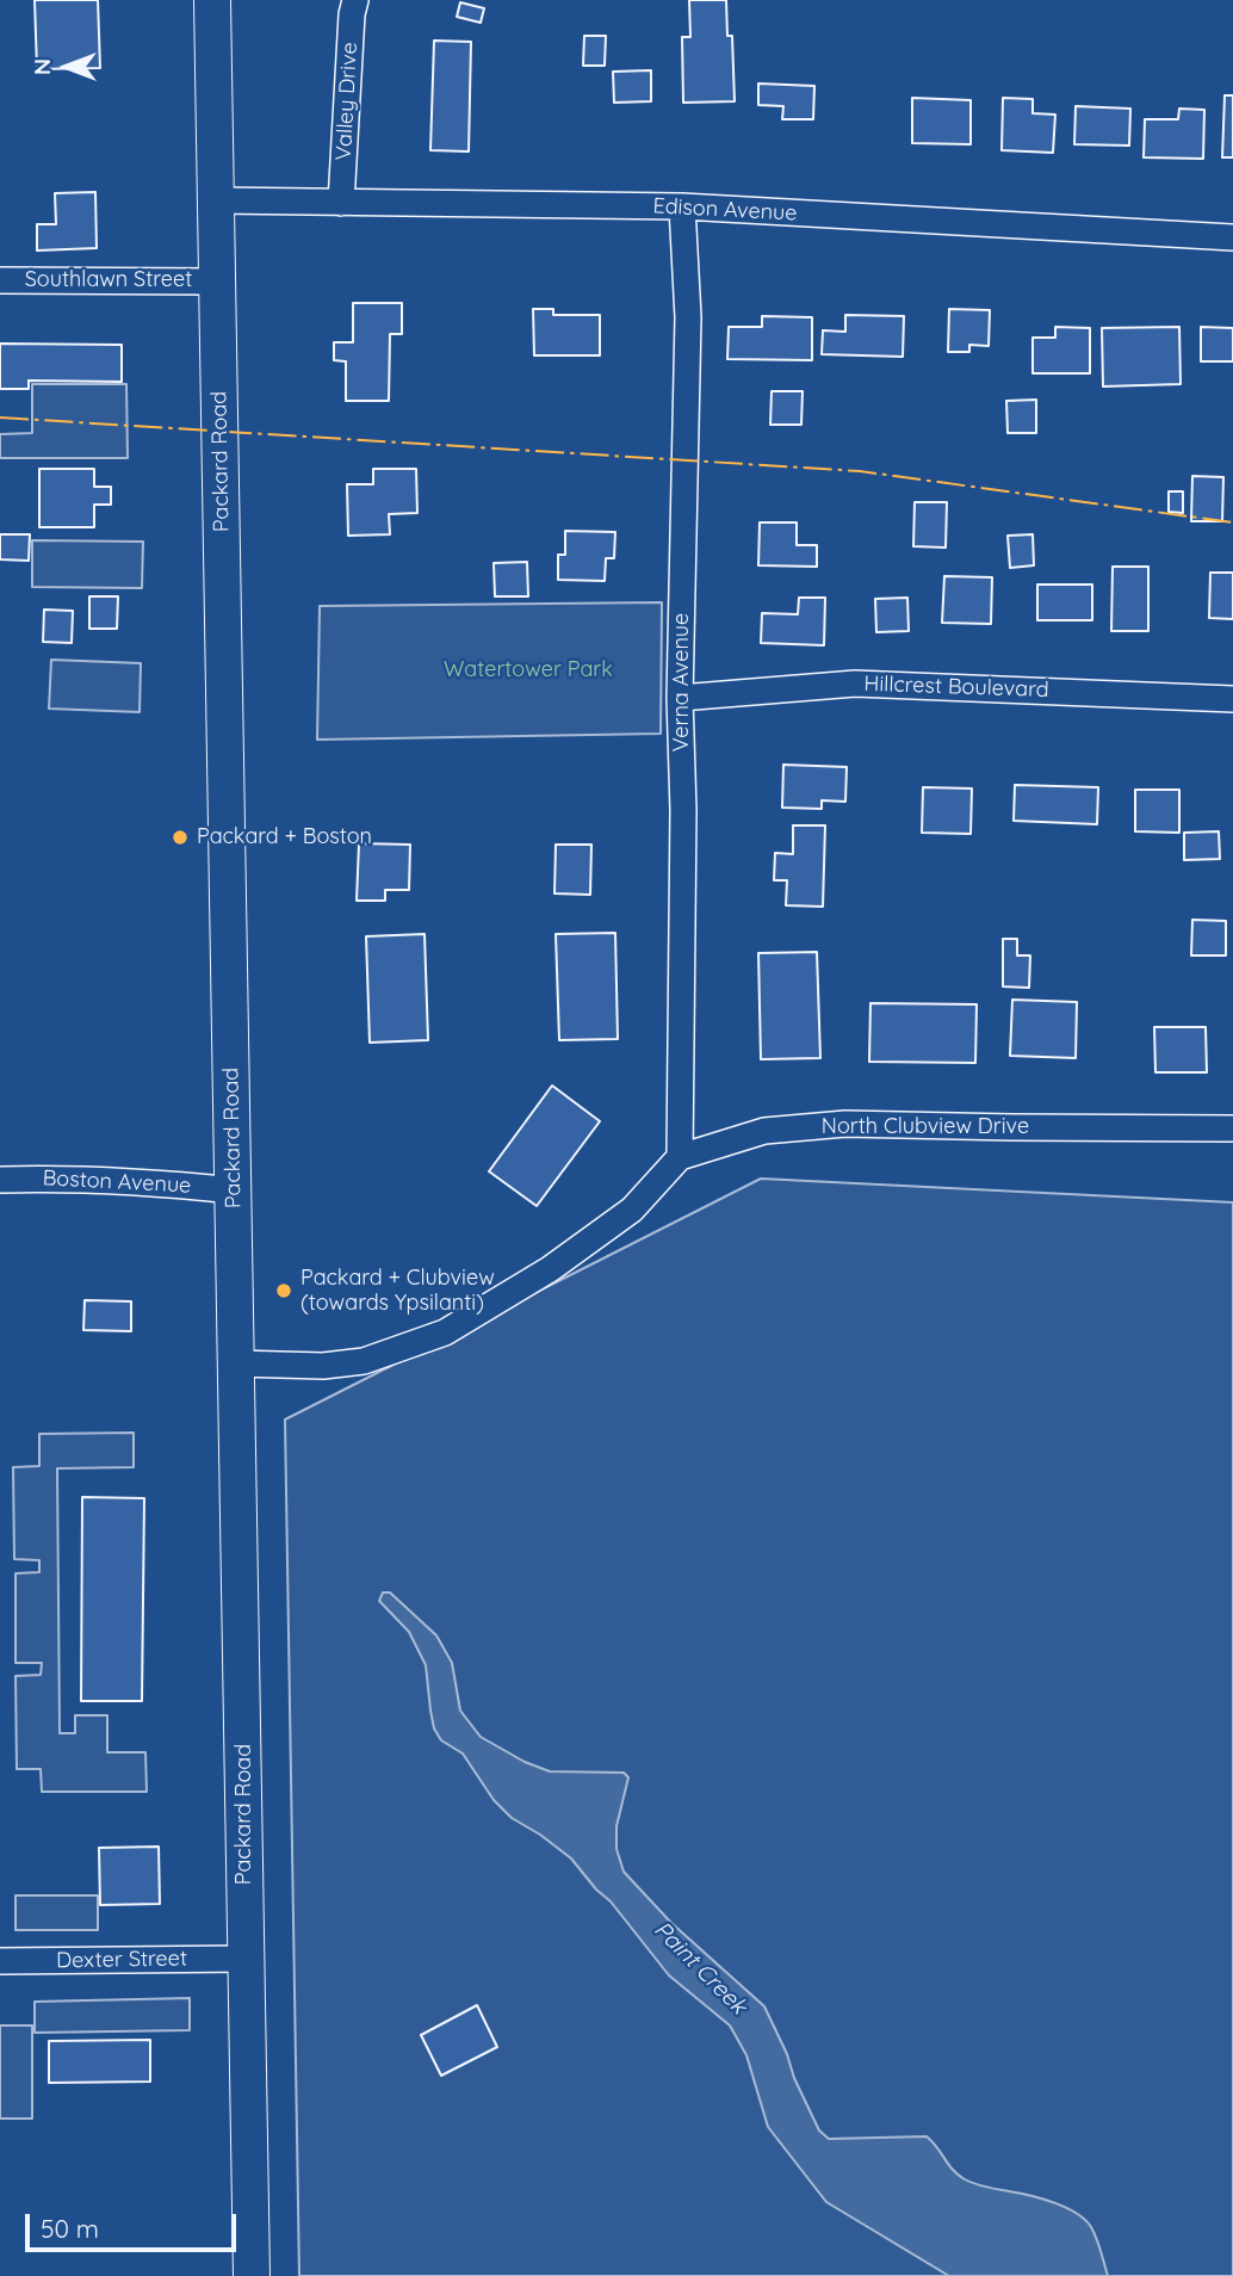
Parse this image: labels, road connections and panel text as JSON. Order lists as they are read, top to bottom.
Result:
{
  "streets": {
    "main road": ["Packard Road"],
    "street": [
      "Valley Drive",
      "Edison Avenue",
      "Southlawn Street",
      "Verna Avenue",
      "Hillcrest Boulevard",
      "North Clubview Drive",
      "Boston Avenue",
      "Dexter Street"
    ]
  },
  "crossings": [
    ["Valley Drive", "Edison Avenue"],
    ["Edison Avenue", "Packard Road"],
    ["Edison Avenue", "Verna Avenue"],
    ["Southlawn Street", "Packard Road"],
    ["Packard Road", "Boston Avenue"],
    ["Packard Road", "Dexter Street"],
    ["Verna Avenue", "Hillcrest Boulevard"],
    ["Verna Avenue", "North Clubview Drive"]
  ],
  "water": ["Paint Creek"],
  "parks": ["Watertower Park"],
  "places": ["Packard + Boston", "Packard + Clubview (towards Ypsilanti)"],
  "scale_bar": "50 m",
  "north": "left"
}
